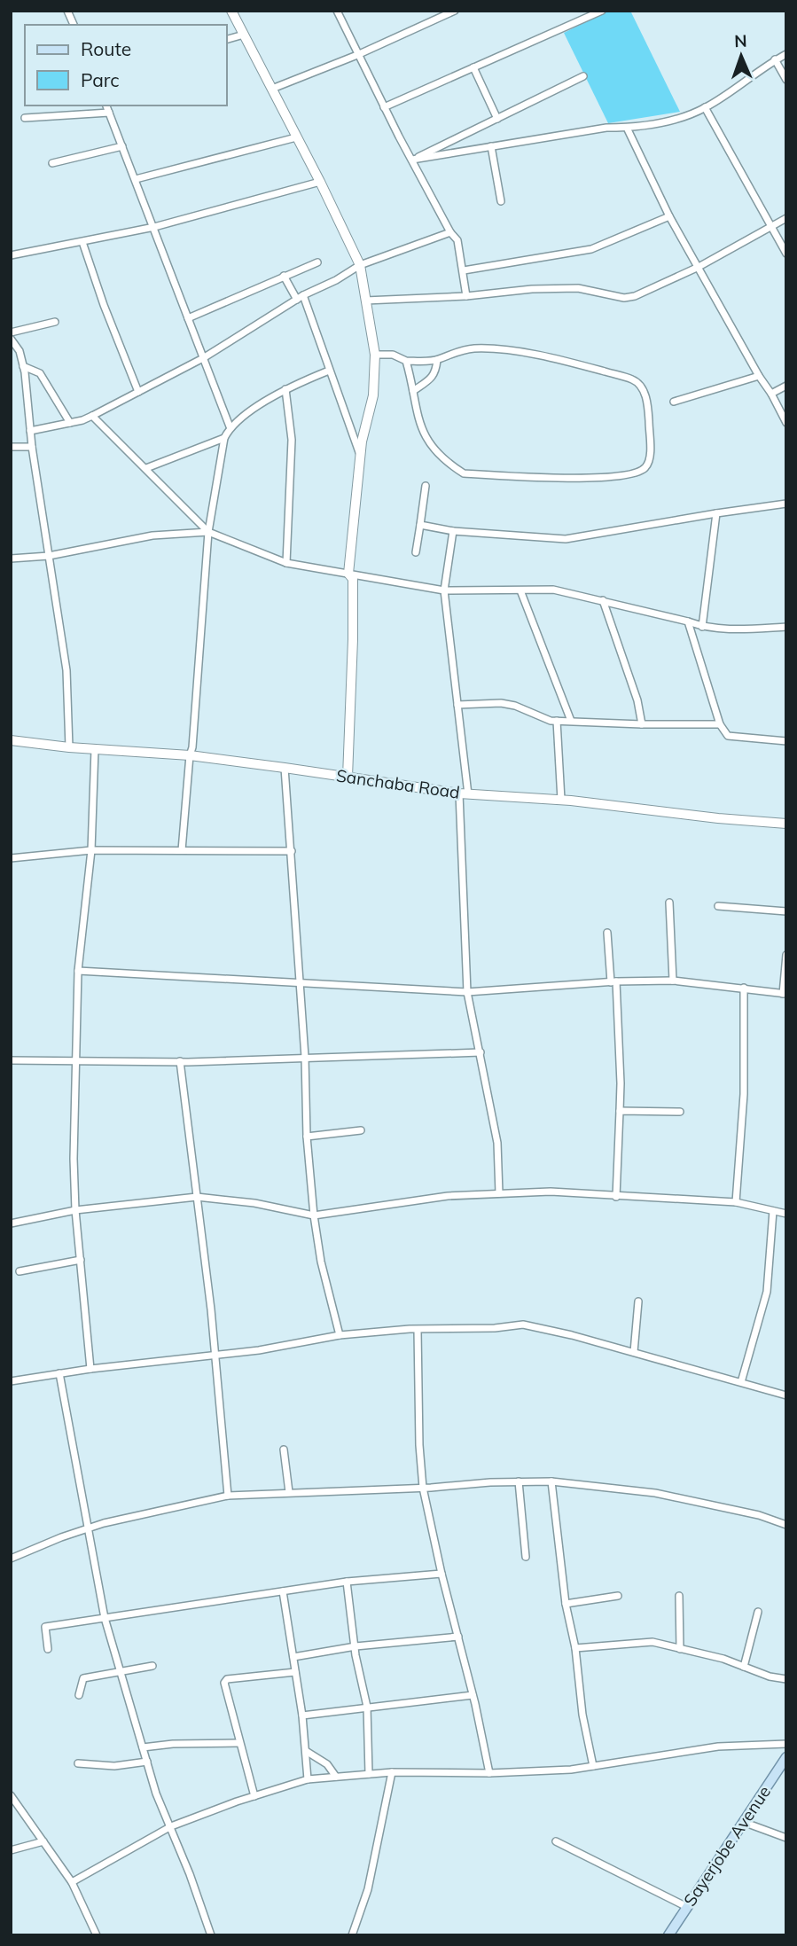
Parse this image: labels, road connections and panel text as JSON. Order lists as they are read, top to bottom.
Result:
{
  "streets": {
    "main road": ["Sayerjobe Avenue"],
    "street": ["Sanchaba Road"]
  },
  "legend": ["Route", "Parc"],
  "north": "top"
}
